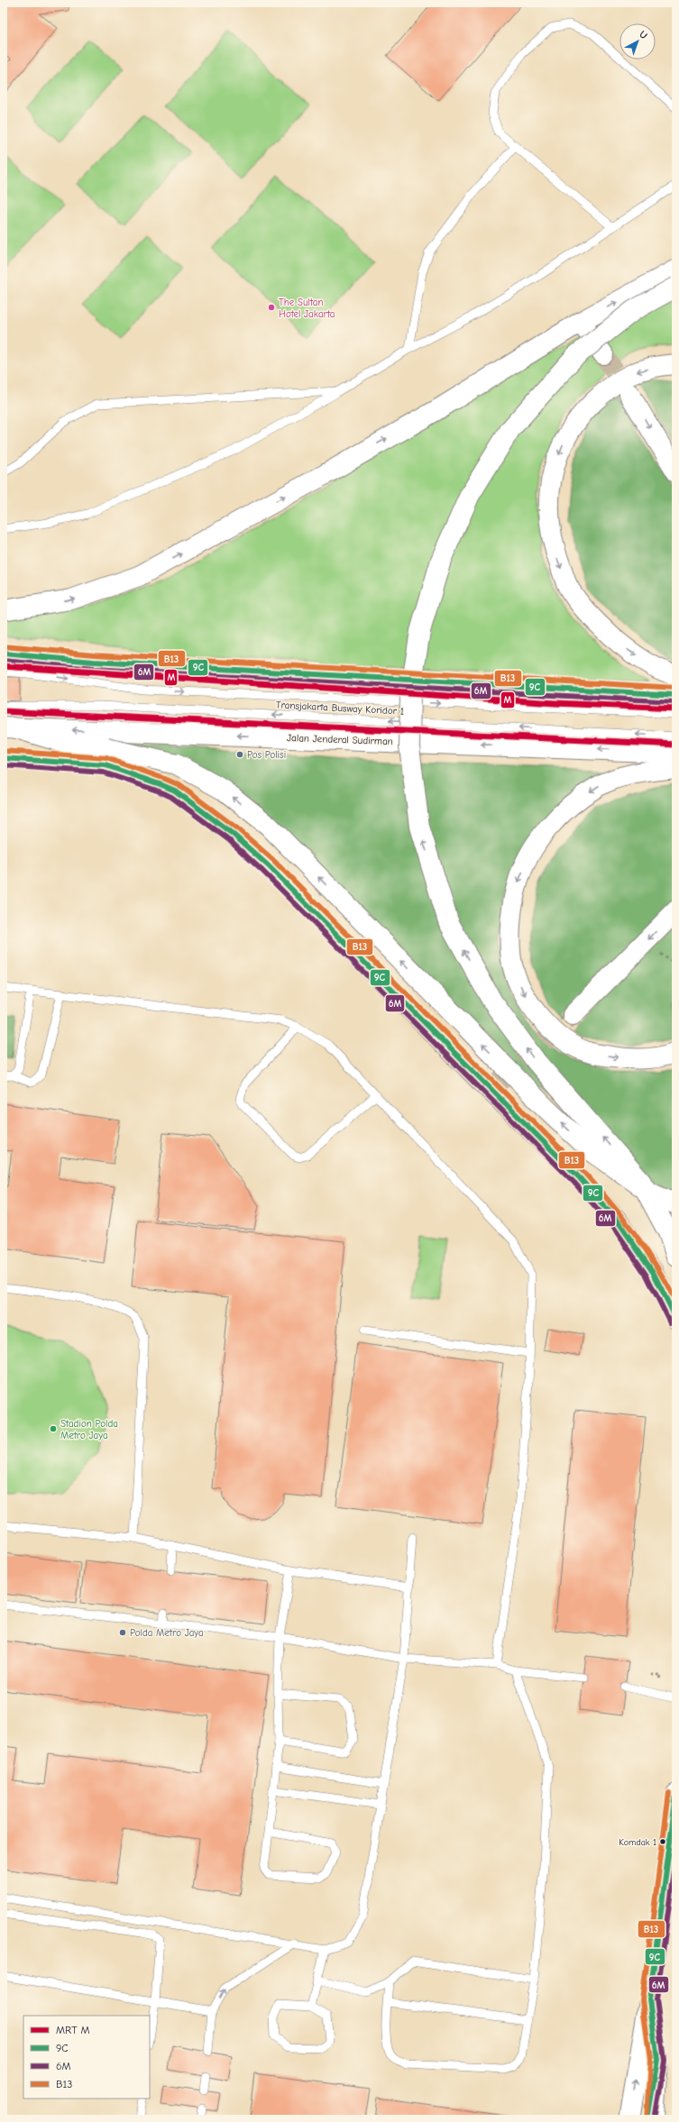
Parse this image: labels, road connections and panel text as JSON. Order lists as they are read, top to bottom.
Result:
{
  "streets": {
    "main road": ["Jalan Jenderal Sudirman"],
    "lane": ["Transjakarta Busway Koridor 1"]
  },
  "places": [
    "The Sultan Hotel Jakarta",
    "Pos Polisi",
    "Stadion Polda Metro Jaya",
    "Polda Metro Jaya",
    "Komdak 1"
  ],
  "lines": [
    "transit line B13",
    "transit line 9C",
    "transit line 6M",
    "metro line M"
  ],
  "legend": [
    "MRT M",
    "9C",
    "6M",
    "B13"
  ],
  "north": "top right"
}
